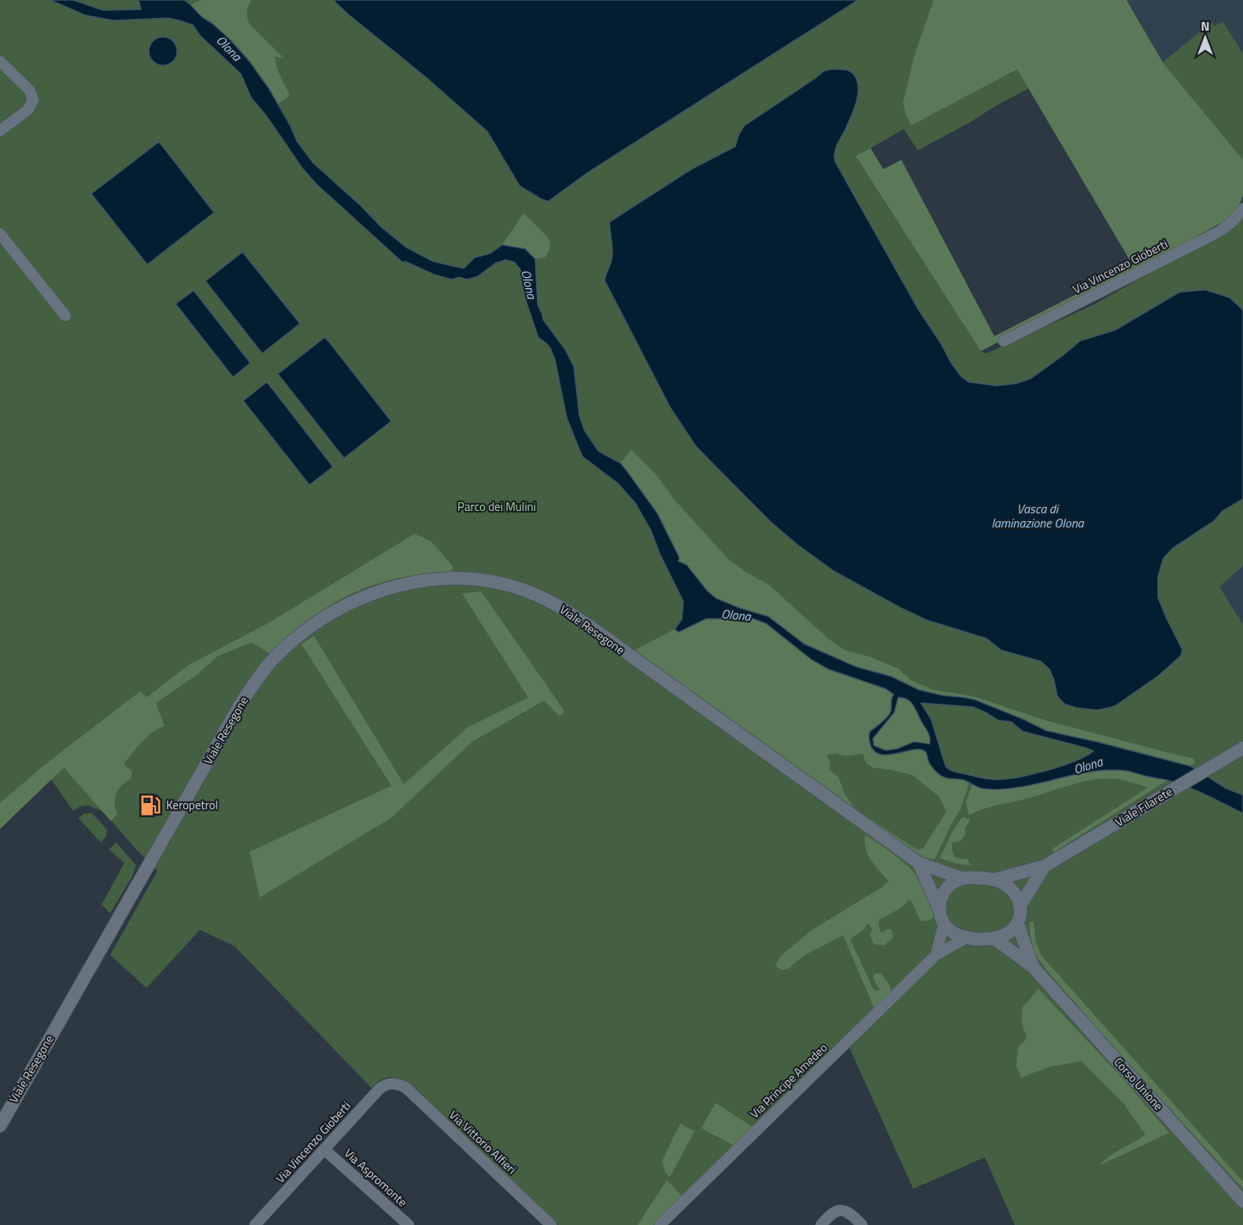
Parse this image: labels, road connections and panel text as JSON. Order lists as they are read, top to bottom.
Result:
{
  "streets": {
    "street": [
      "Via Vincenzo Gioberti",
      "Viale Resegone",
      "Viale Filarete",
      "Via Principe Amedeo",
      "Corso Unione",
      "Via Vittorio Alfieri",
      "Via Aspromonte"
    ]
  },
  "crossings": [
    ["Via Vincenzo Gioberti", "Via Vittorio Alfieri"],
    ["Via Vincenzo Gioberti", "Via Aspromonte"],
    ["Viale Resegone", "Viale Filarete"],
    ["Viale Resegone", "Via Principe Amedeo"],
    ["Viale Resegone", "Corso Unione"],
    ["Viale Filarete", "Via Principe Amedeo"],
    ["Viale Filarete", "Corso Unione"],
    ["Via Principe Amedeo", "Corso Unione"]
  ],
  "water": ["Olona", "Vasca di laminazione Olona"],
  "parks": ["Parco dei Mulini"],
  "places": {
    "fuel station": ["Keropetrol"]
  },
  "north": "top"
}
